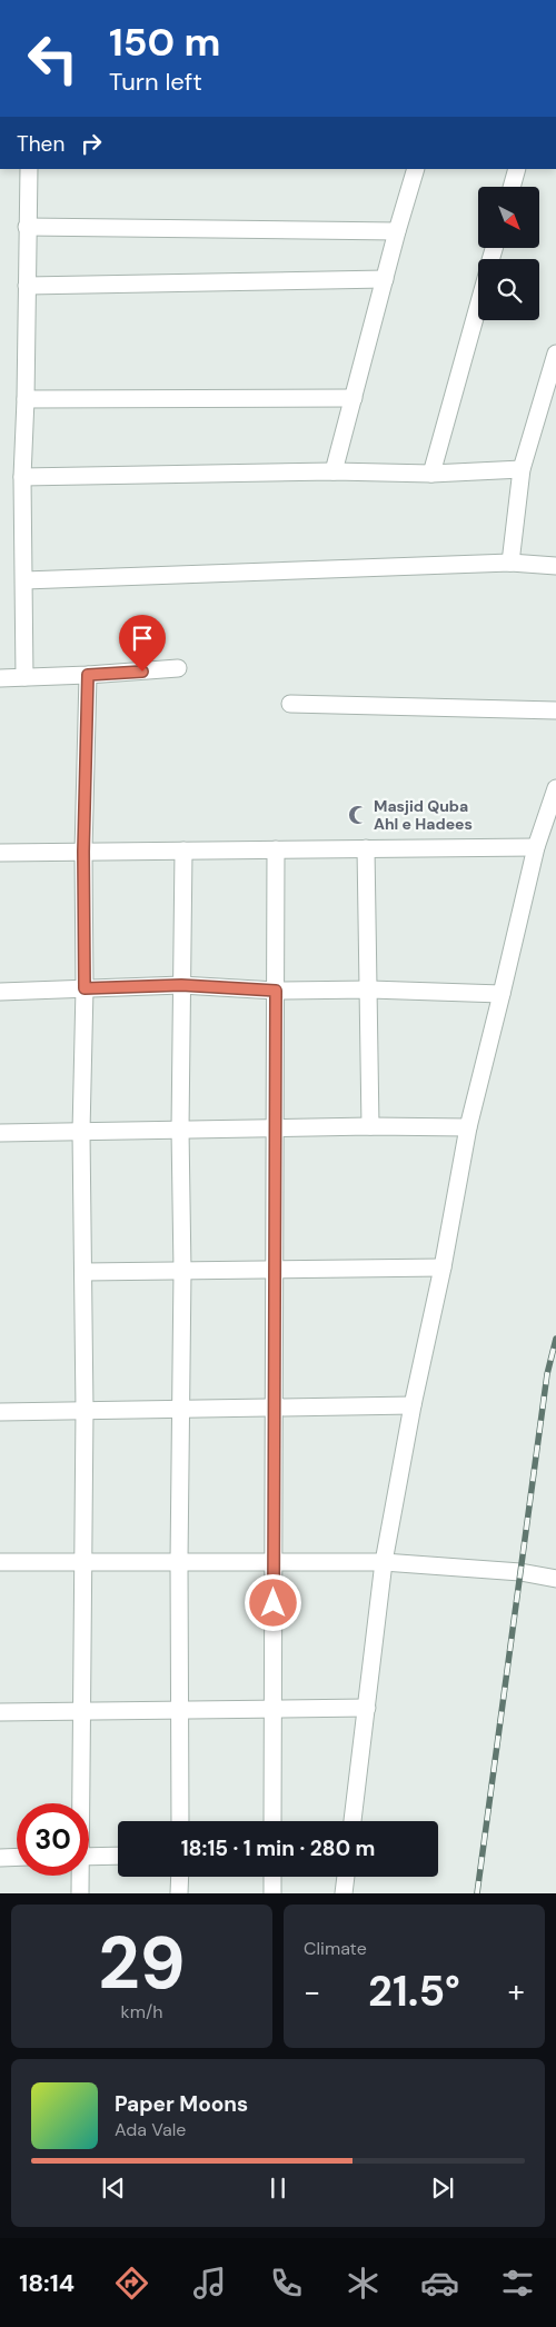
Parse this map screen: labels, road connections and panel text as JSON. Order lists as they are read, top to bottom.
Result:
{
  "places": {
    "mosque": ["Masjid Quba Ahl e Hadees"]
  },
  "north": "bottom right",
  "page": {
    "turn": ["150 m", "Turn left"],
    "then": "Then",
    "limit": "30",
    "trip": "18:15 · 1 min · 280 m",
    "tile": [
      ["29", "km/h"],
      "Climate"
    ],
    "heat": ["−", "21.5°", "+"],
    "song": ["Paper Moons", "Ada Vale"],
    "tabs": "18:14"
  }
}
